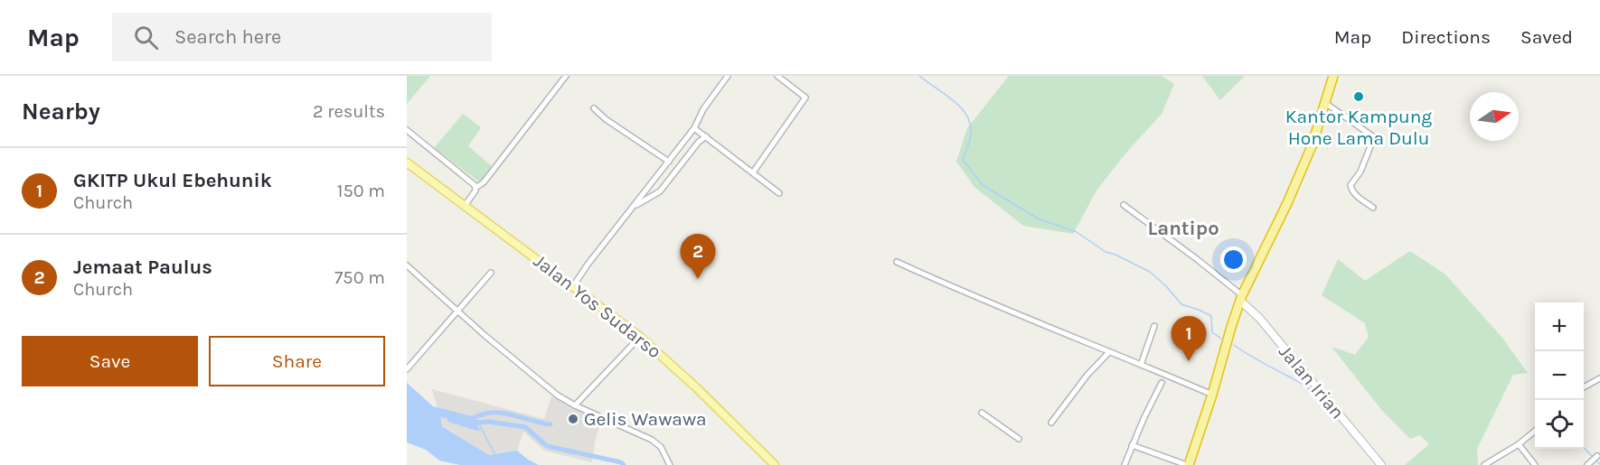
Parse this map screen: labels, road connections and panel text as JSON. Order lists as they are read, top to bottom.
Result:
{
  "streets": {
    "main road": ["Jalan Yos Sudarso", "Jalan Irian"]
  },
  "districts": ["Lantipo"],
  "places": ["Kantor Kampung Hone Lama Dulu", "Gelis Wawawa"],
  "north": "right",
  "page": {
    "header": "Map",
    "search": "Search here",
    "nav": ["Map", "Directions", "Saved"],
    "heading": ["Nearby", "2 results"],
    "list": [
      {
        "mark": "1",
        "name": "GKITP Ukul Ebehunik",
        "note": "Church",
        "value": "150 m"
      },
      {
        "mark": "2",
        "name": "Jemaat Paulus",
        "note": "Church",
        "value": "750 m"
      }
    ],
    "pins": ["2", "1"],
    "map_buttons": ["+", "−"],
    "buttons": ["Save", "Share"]
  }
}
